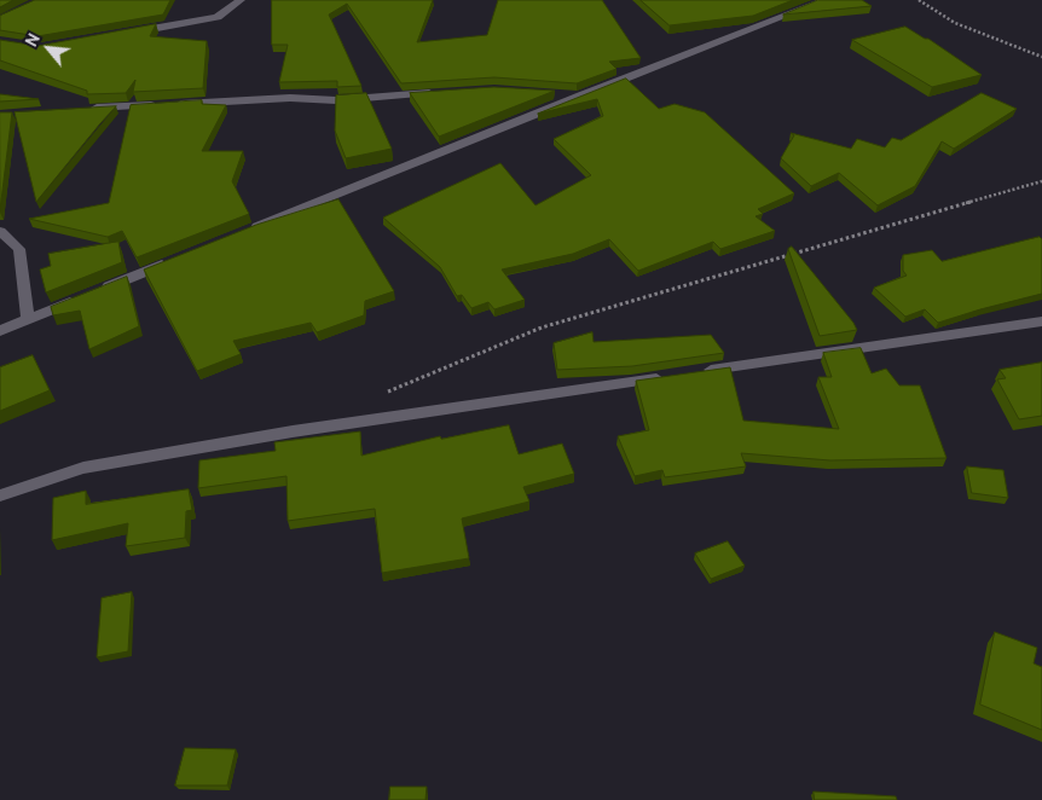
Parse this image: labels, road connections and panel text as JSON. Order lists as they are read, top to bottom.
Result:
{
  "north": "top left"
}
